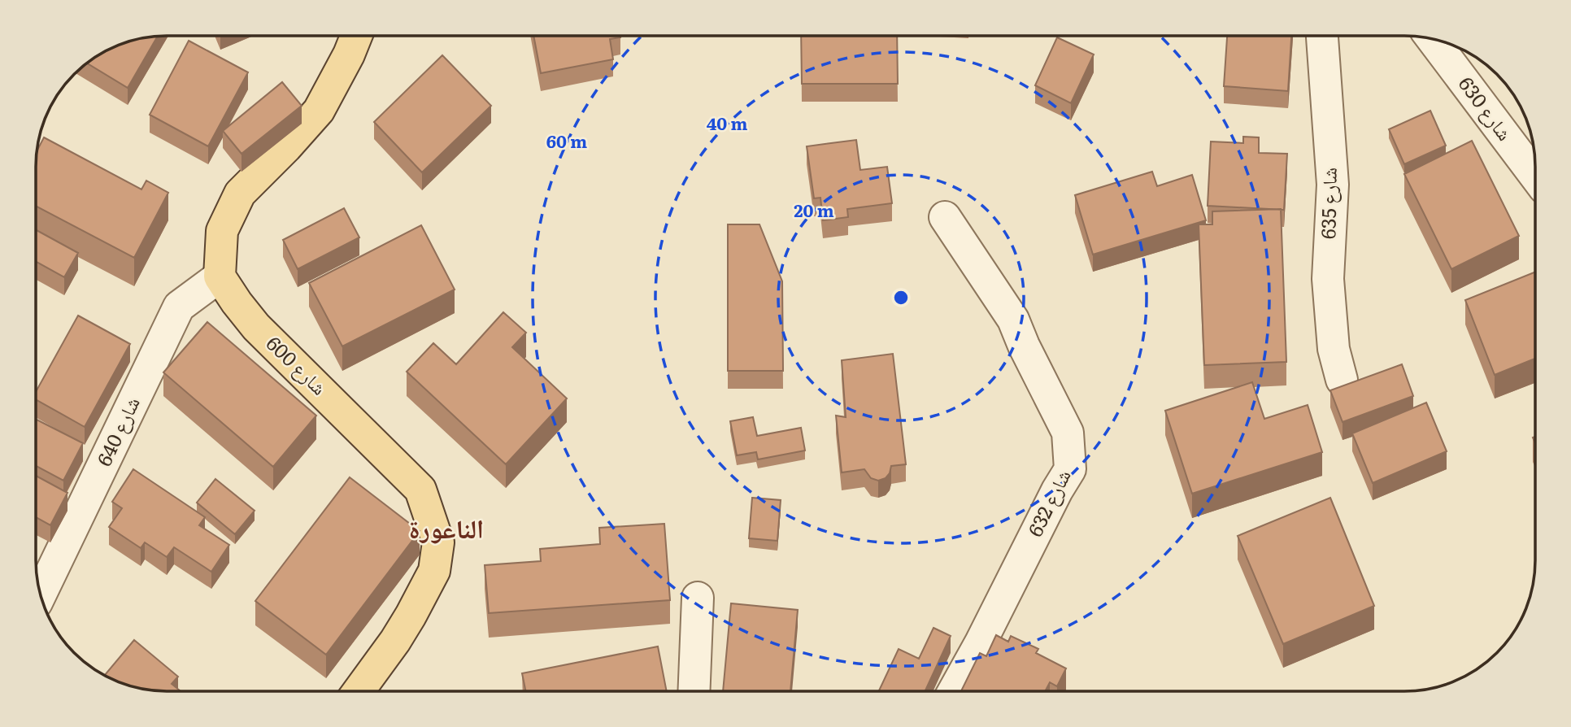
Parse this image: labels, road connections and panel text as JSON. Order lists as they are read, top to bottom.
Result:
{
  "streets": {
    "main road": ["شارع 600"],
    "street": [
      "شارع 630",
      "شارع 635",
      "شارع 640",
      "شارع 632"
    ]
  },
  "crossings": [
    ["شارع 600", "شارع 640"]
  ],
  "districts": ["الناعورة"],
  "rings": ["40 m", "60 m", "20 m"]
}
